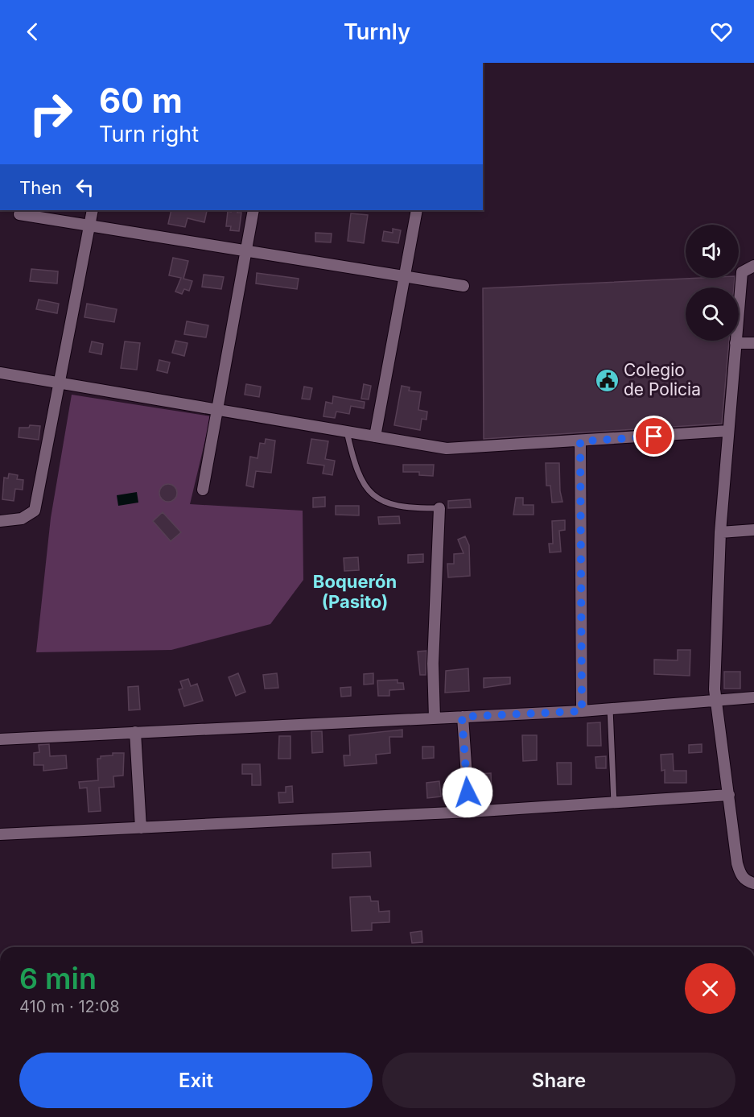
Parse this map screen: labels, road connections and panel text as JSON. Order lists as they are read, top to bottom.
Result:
{
  "districts": ["Boquerón (Pasito)"],
  "places": {
    "public building": ["Colegio de Policia"]
  },
  "page": {
    "header": "Turnly",
    "turn": ["60 m", "Turn right"],
    "then": "Then",
    "heading": ["6 min", "410 m · 12:08"],
    "buttons": ["Exit", "Share"]
  }
}
